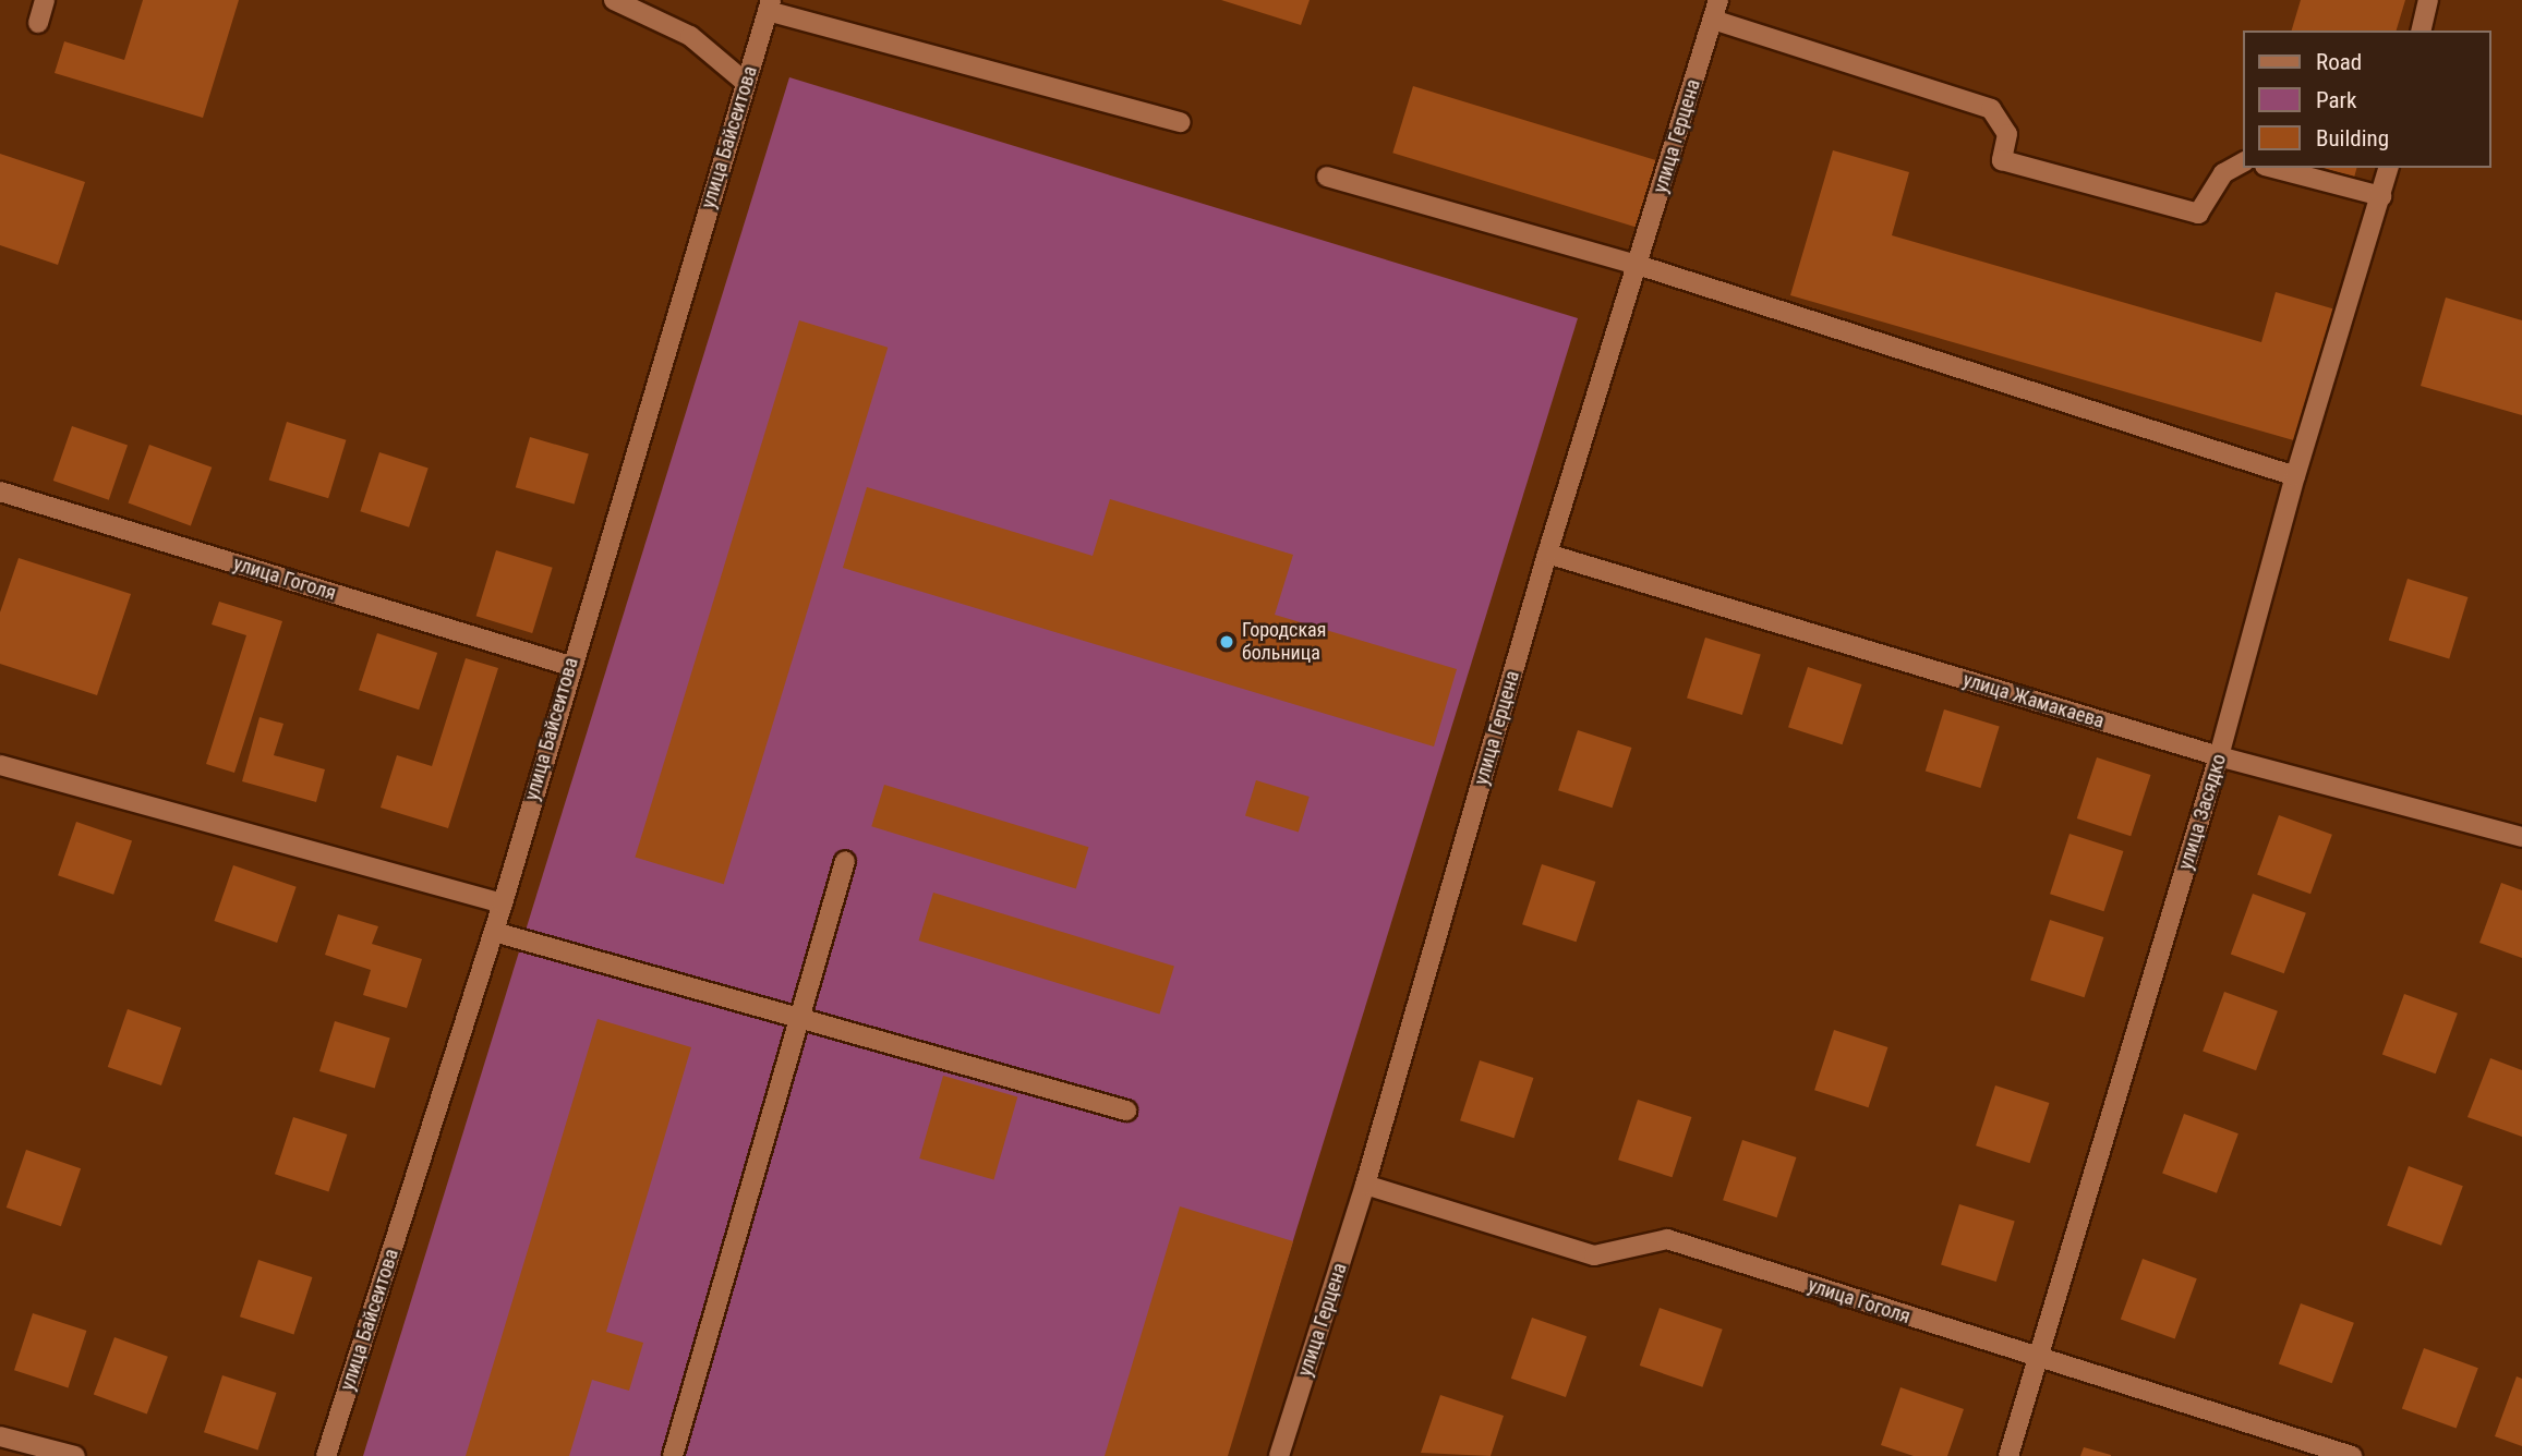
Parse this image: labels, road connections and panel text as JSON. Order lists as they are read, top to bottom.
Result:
{
  "streets": {
    "street": [
      "улица Герцена",
      "улица Байсеитова",
      "улица Гоголя",
      "улица Жамакаева",
      "улица Засядко"
    ]
  },
  "crossings": [
    ["улица Герцена", "улица Гоголя"],
    ["улица Герцена", "улица Жамакаева"],
    ["улица Байсеитова", "улица Гоголя"],
    ["улица Гоголя", "улица Засядко"],
    ["улица Жамакаева", "улица Засядко"]
  ],
  "places": ["Городская больница"],
  "legend": ["Road", "Park", "Building"]
}
